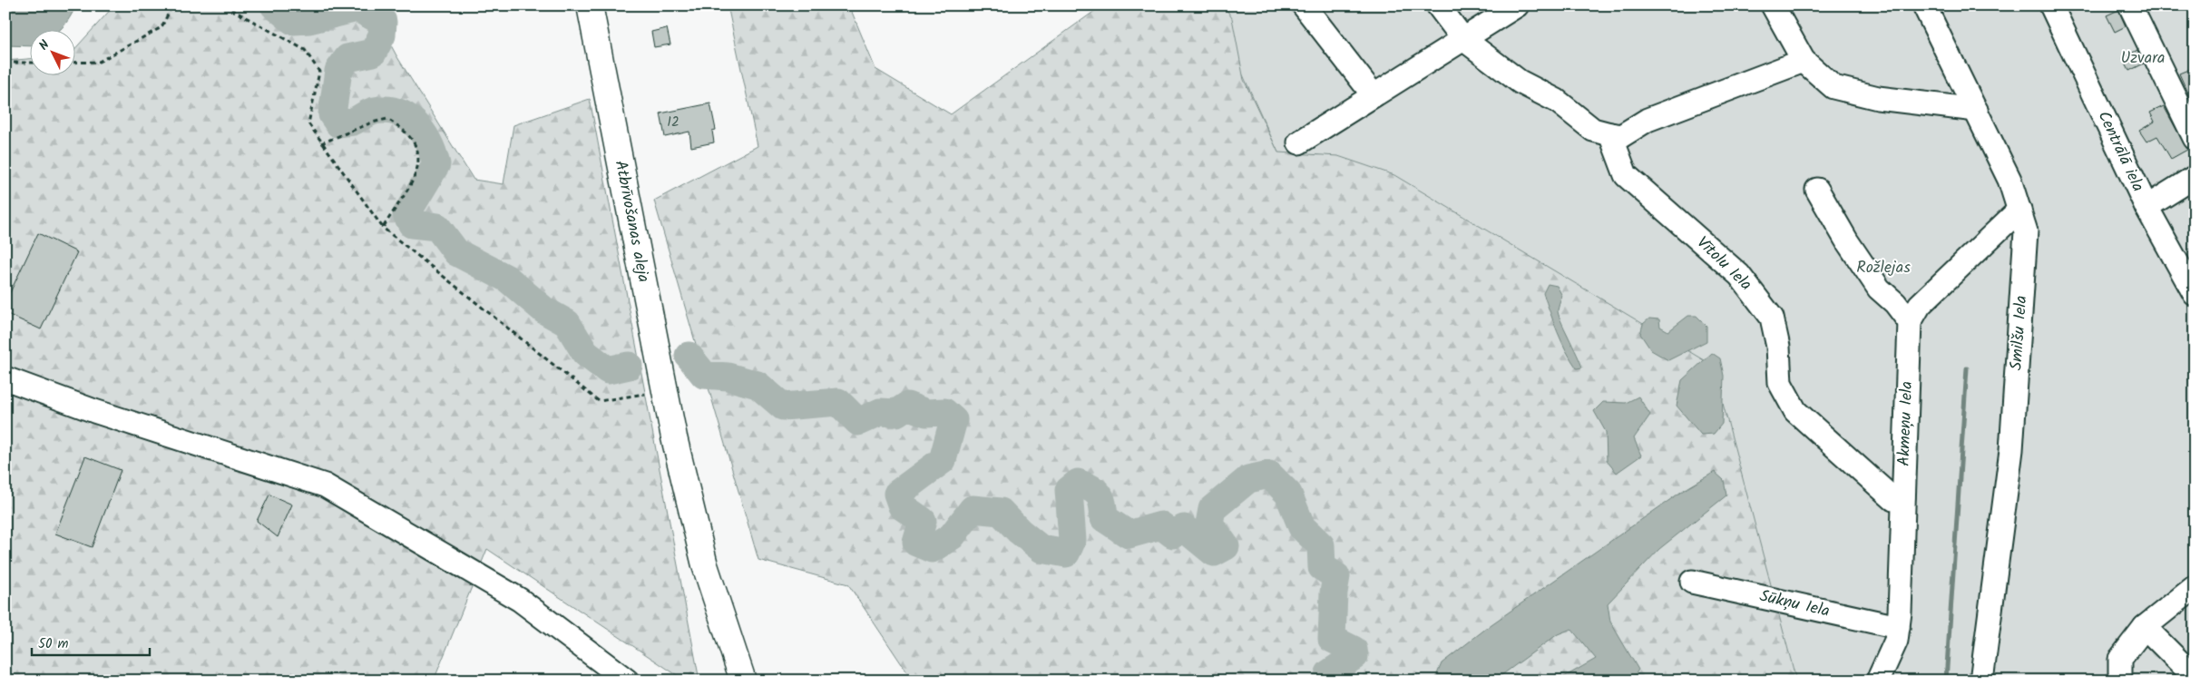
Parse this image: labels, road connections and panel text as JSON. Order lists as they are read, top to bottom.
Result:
{
  "streets": {
    "main road": ["Atbrīvošanas aleja"],
    "street": [
      "Centrālā iela",
      "Vītolu Iela",
      "Smilšu Iela",
      "Akmeņu Iela",
      "Sūkņu Iela"
    ]
  },
  "crossings": [
    ["Vītolu Iela", "Akmeņu Iela"],
    ["Smilšu Iela", "Akmeņu Iela"],
    ["Akmeņu Iela", "Sūkņu Iela"]
  ],
  "parks": ["Uzvara", "Rožlejas"],
  "house_numbers": ["12"],
  "scale_bar": "50 m",
  "north": "top left"
}
